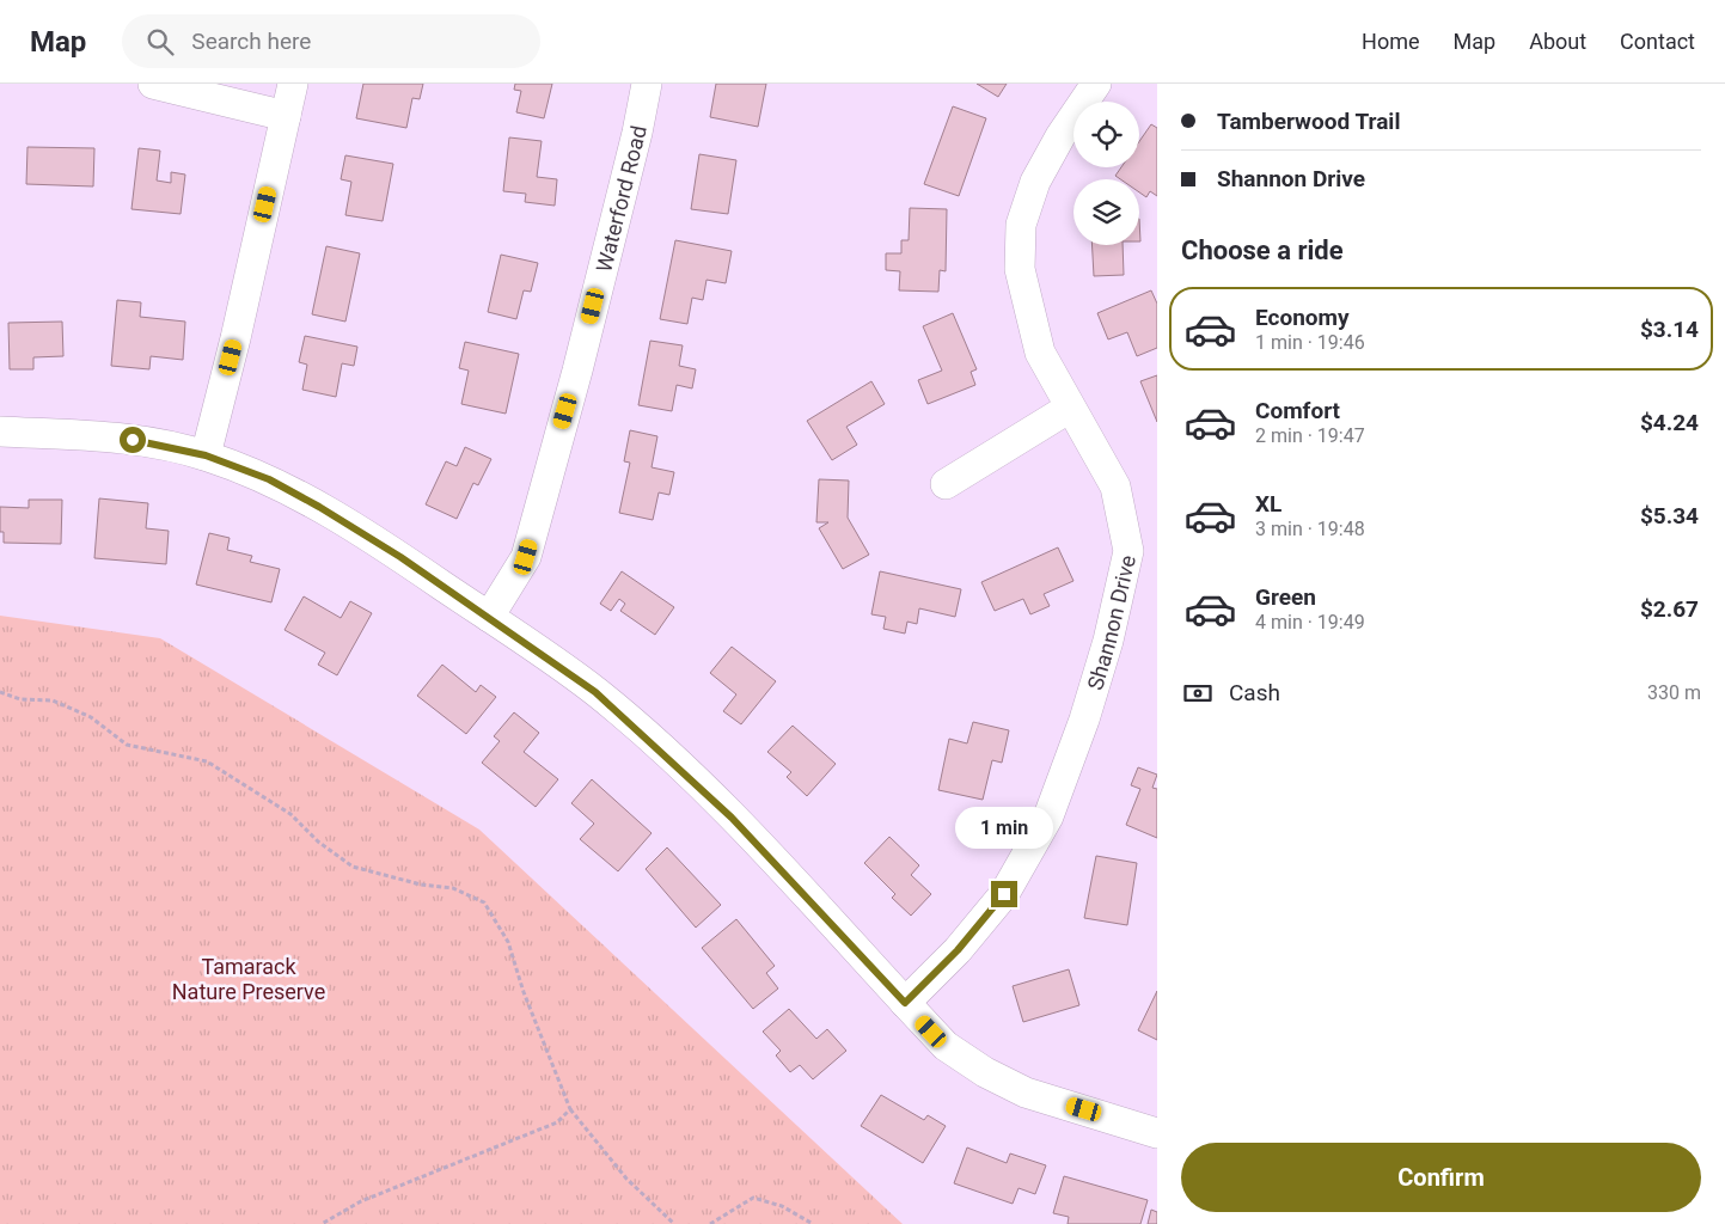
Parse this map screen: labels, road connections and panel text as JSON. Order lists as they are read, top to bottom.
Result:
{
  "streets": {
    "street": ["Waterford Road", "Shannon Drive"]
  },
  "parks": ["Tamarack Nature Preserve"],
  "page": {
    "header": "Map",
    "search": "Search here",
    "nav": [
      "Home",
      "Map",
      "About",
      "Contact"
    ],
    "banner": ["Tamberwood Trail", "Shannon Drive"],
    "heading": "Choose a ride",
    "list": [
      {
        "name": "Economy",
        "note": "1 min · 19:46",
        "value": "$3.14"
      },
      {
        "name": "Comfort",
        "note": "2 min · 19:47",
        "value": "$4.24"
      },
      {
        "name": "XL",
        "note": "3 min · 19:48",
        "value": "$5.34"
      },
      {
        "name": "Green",
        "note": "4 min · 19:49",
        "value": "$2.67"
      }
    ],
    "pay": ["Cash", "330 m"],
    "bubble": "1 min",
    "buttons": "Confirm"
  }
}
